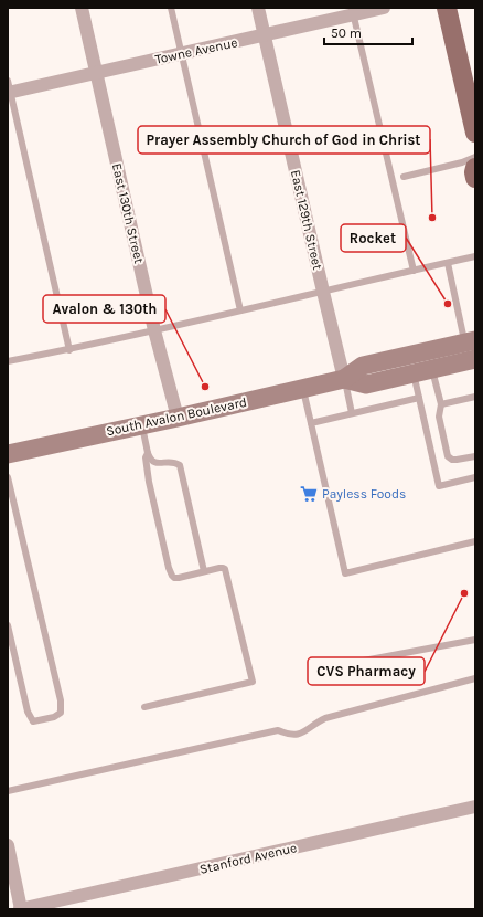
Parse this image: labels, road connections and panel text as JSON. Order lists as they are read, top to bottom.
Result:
{
  "streets": {
    "main road": ["South Avalon Boulevard"],
    "street": [
      "Towne Avenue",
      "East 130th Street",
      "East 129th Street",
      "Stanford Avenue"
    ]
  },
  "crossings": [
    ["Towne Avenue", "East 130th Street"],
    ["Towne Avenue", "East 129th Street"],
    ["East 130th Street", "South Avalon Boulevard"],
    ["East 129th Street", "South Avalon Boulevard"]
  ],
  "places": {
    "other": [
      "Prayer Assembly Church of God in Christ",
      "Rocket",
      "Avalon & 130th",
      "CVS Pharmacy"
    ],
    "supermarket": ["Payless Foods"]
  },
  "scale_bar": "50 m"
}
